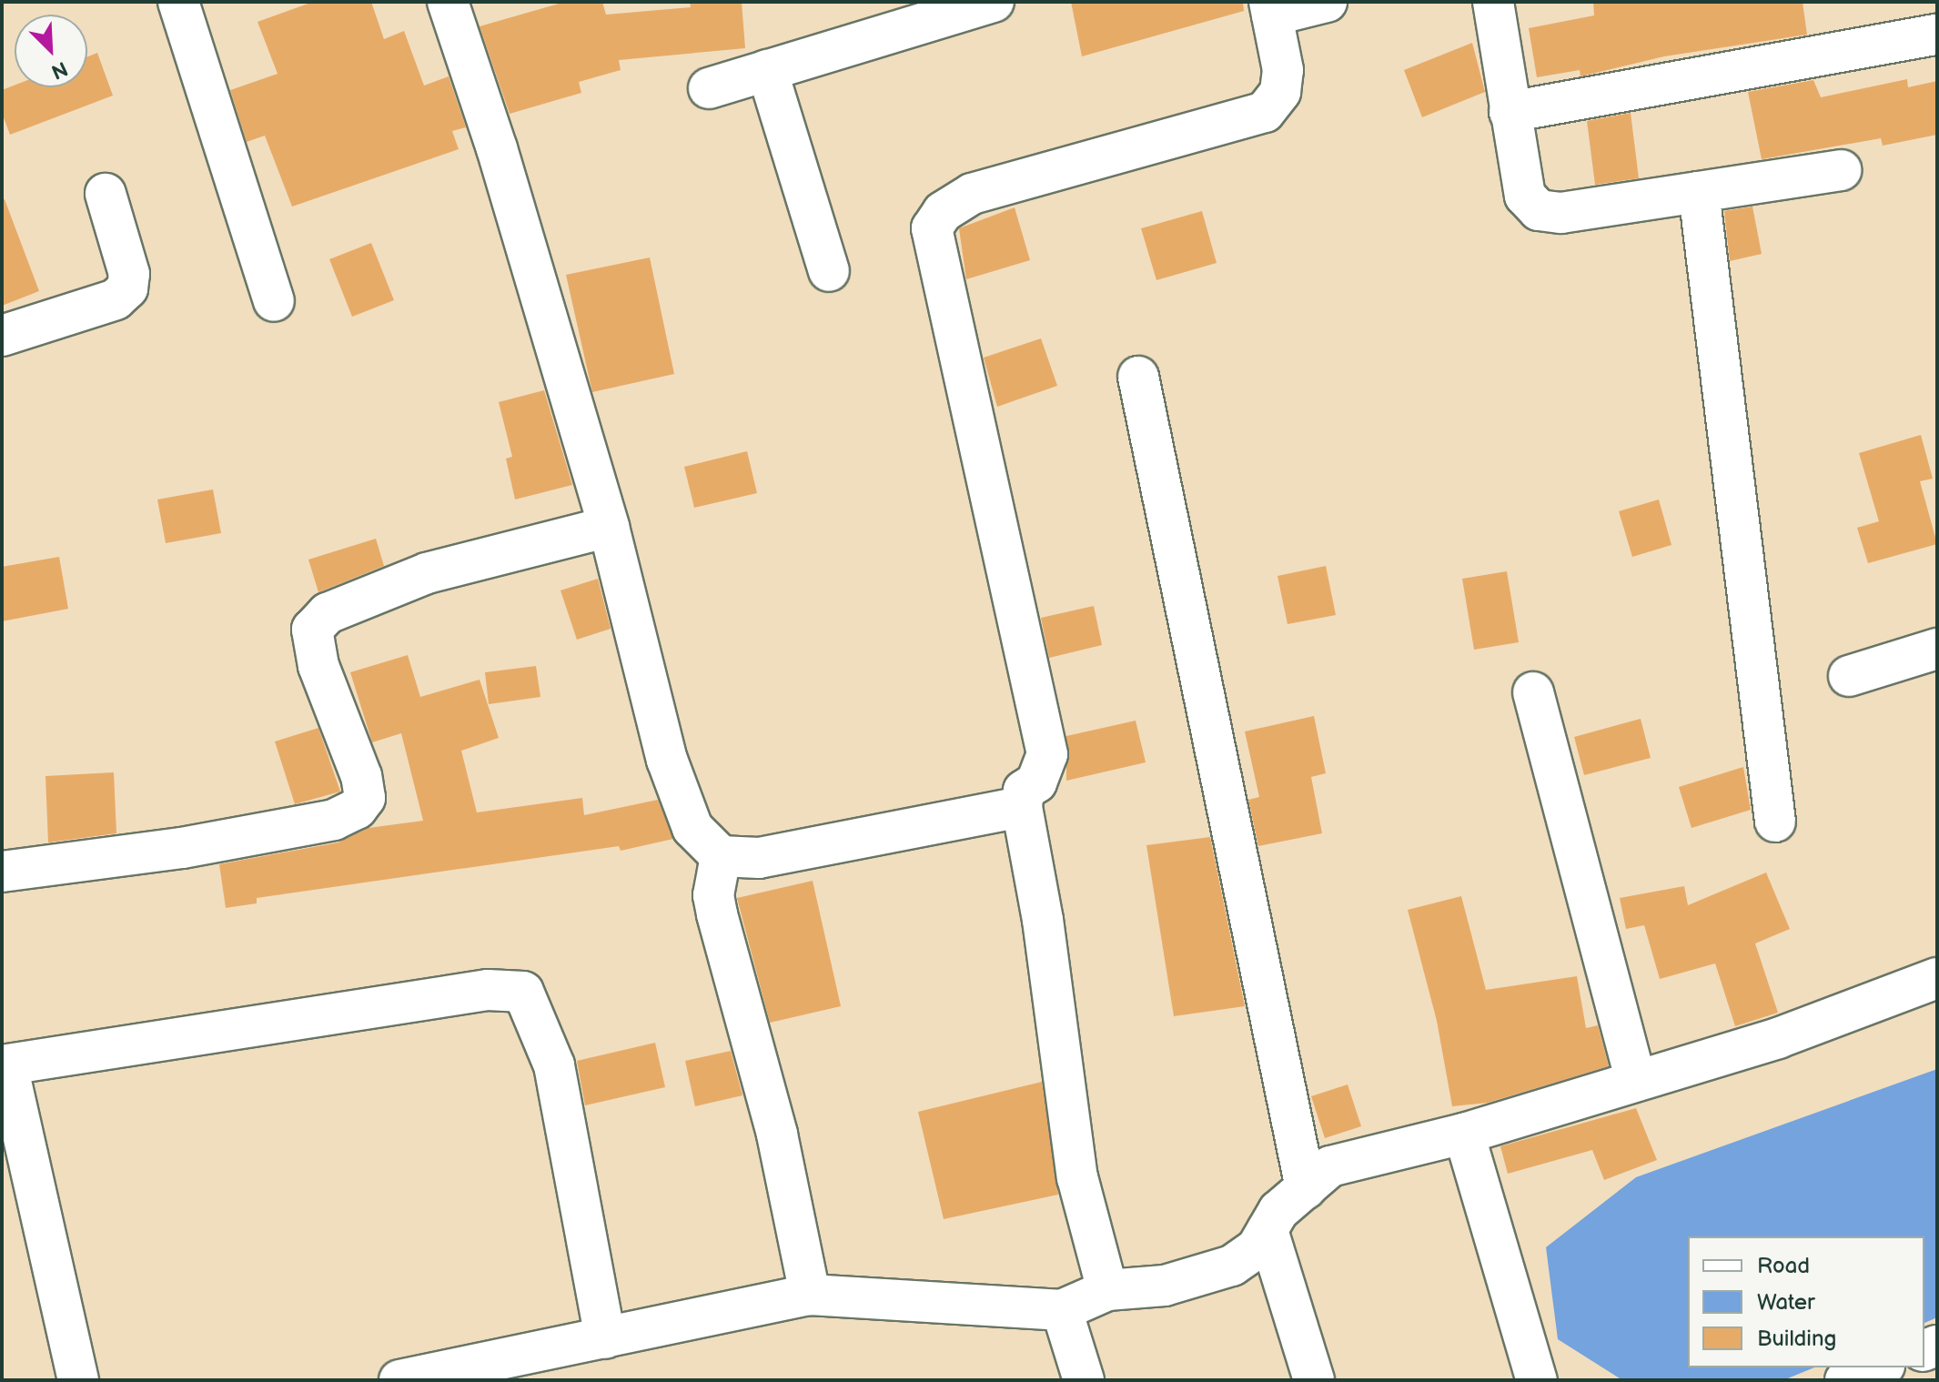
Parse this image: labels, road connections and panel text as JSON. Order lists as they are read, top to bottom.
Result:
{
  "legend": ["Road", "Water", "Building"],
  "north": "bottom right"
}
